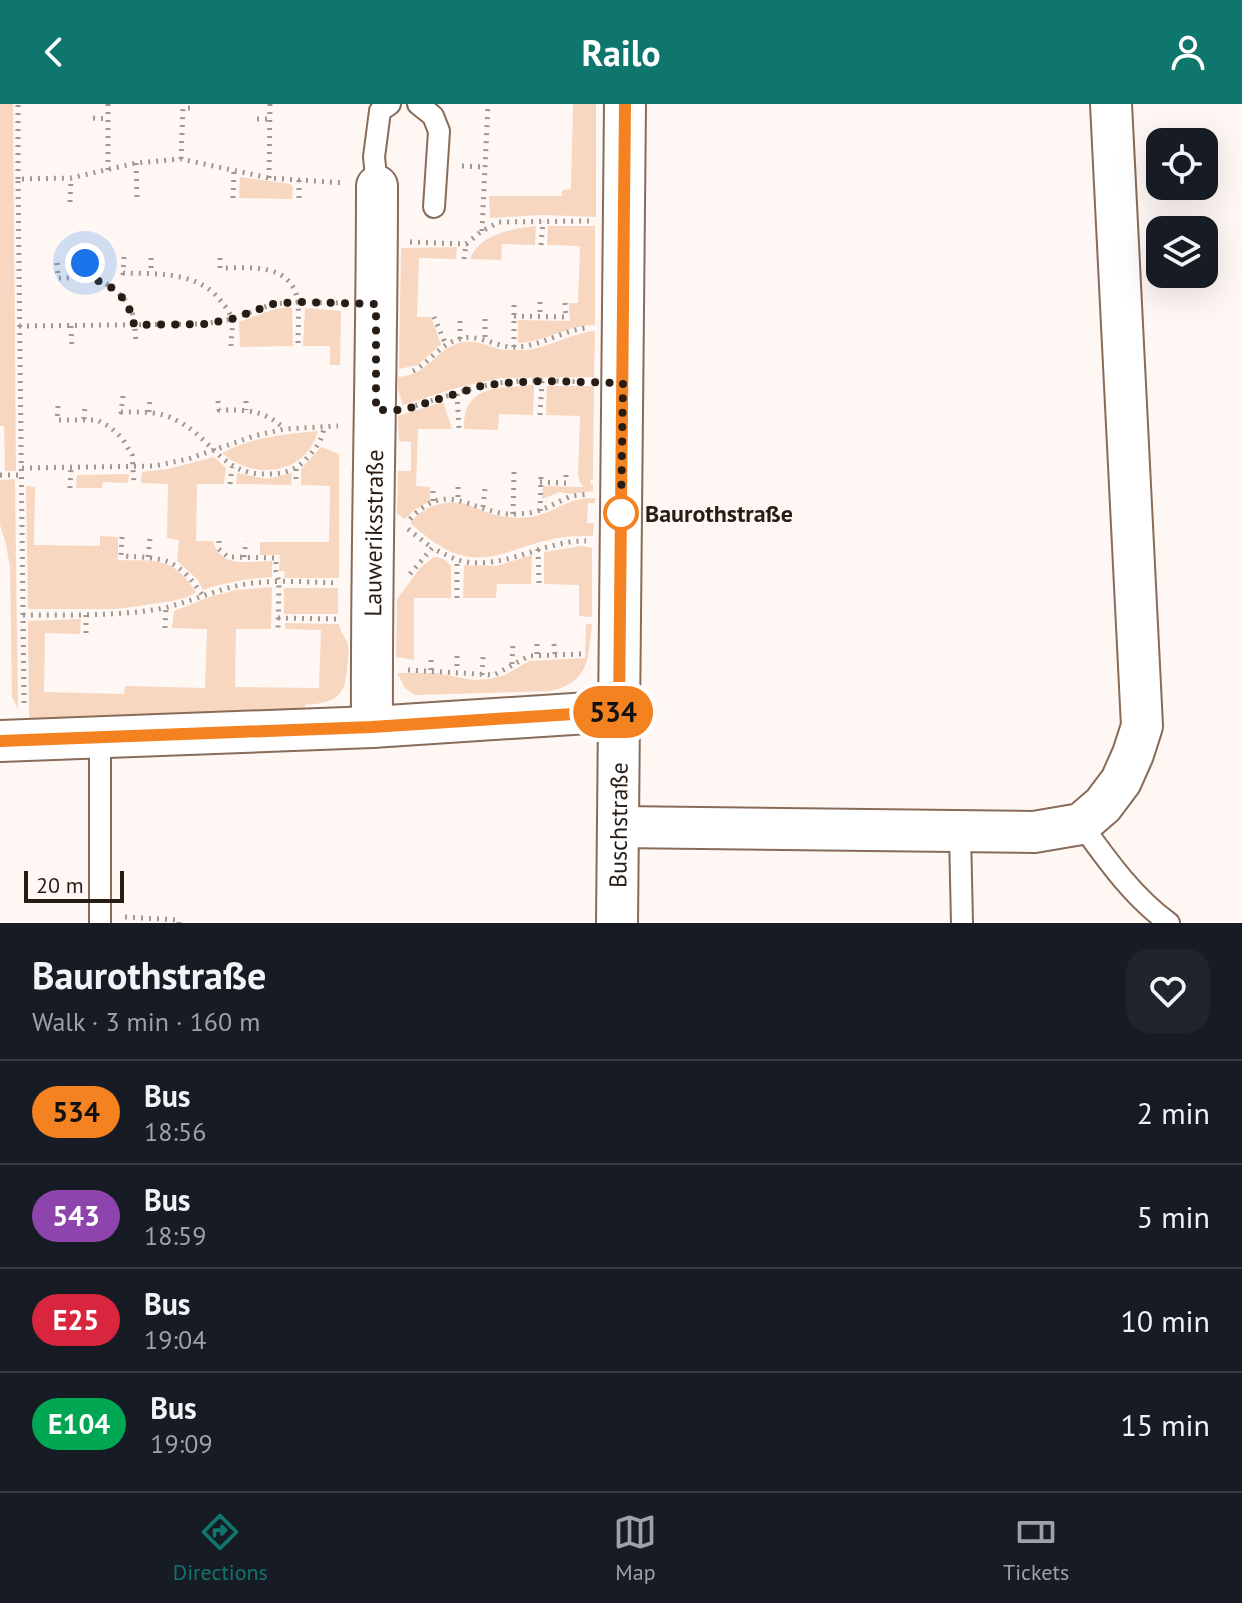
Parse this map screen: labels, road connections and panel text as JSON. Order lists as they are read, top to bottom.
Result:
{
  "streets": {
    "street": ["Lauweriksstraße", "Buschstraße"]
  },
  "places": ["Baurothstraße"],
  "lines": ["bus line 534"],
  "scale_bar": "20 m",
  "page": {
    "header": "Railo",
    "on_map": "534",
    "scale": "20 m",
    "heading": ["Baurothstraße", "Walk · 3 min · 160 m"],
    "list": [
      {
        "mark": "534",
        "name": "Bus",
        "note": "18:56",
        "value": "2 min"
      },
      {
        "mark": "543",
        "name": "Bus",
        "note": "18:59",
        "value": "5 min"
      },
      {
        "mark": "E25",
        "name": "Bus",
        "note": "19:04",
        "value": "10 min"
      },
      {
        "mark": "E104",
        "name": "Bus",
        "note": "19:09",
        "value": "15 min"
      }
    ],
    "tabs": ["Directions", "Map", "Tickets"]
  }
}
